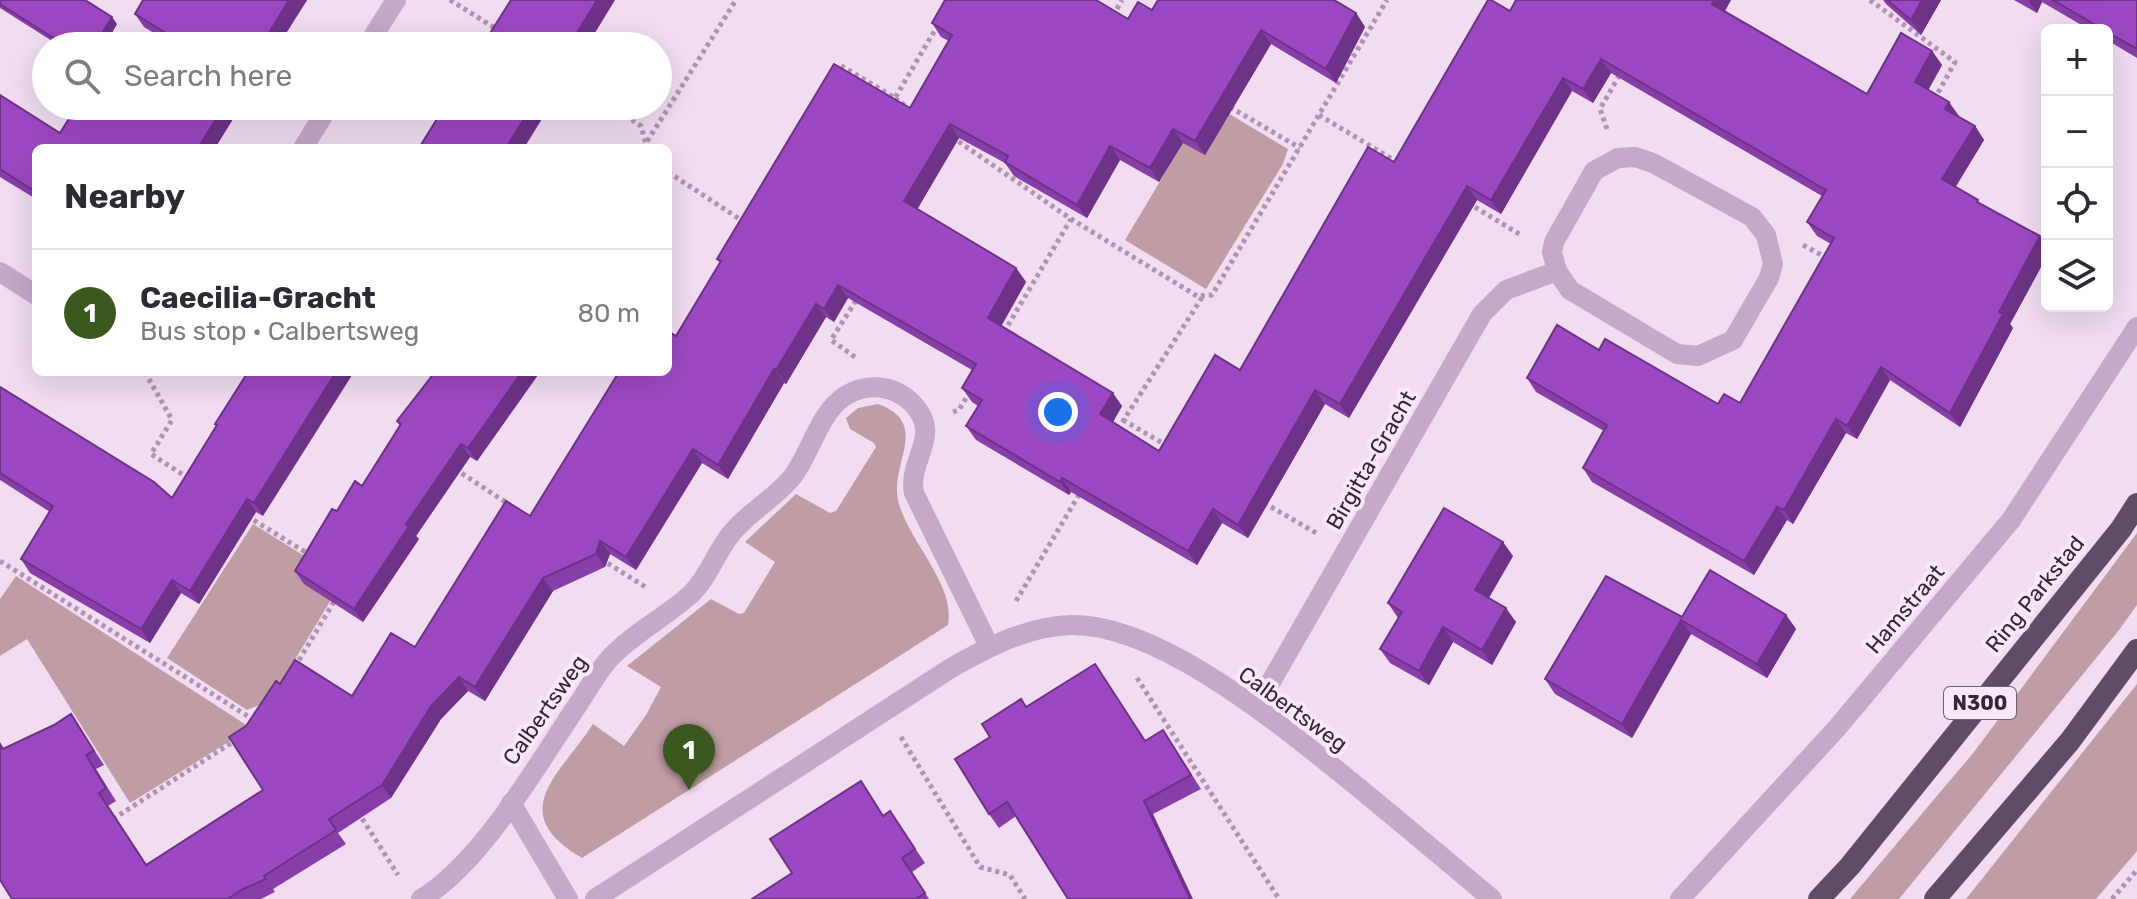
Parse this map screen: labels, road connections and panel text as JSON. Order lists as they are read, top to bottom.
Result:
{
  "streets": {
    "highway": ["Ring Parkstad", "N300"],
    "street": ["Birgitta-Gracht", "Hamstraat", "Calbertsweg"]
  },
  "crossings": [
    ["Birgitta-Gracht", "Calbertsweg"]
  ],
  "page": {
    "map_buttons": ["+", "−"],
    "search": "Search here",
    "heading": "Nearby",
    "list": [
      {
        "mark": "1",
        "name": "Caecilia-Gracht",
        "note": "Bus stop · Calbertsweg",
        "value": "80 m"
      }
    ],
    "pins": "1"
  }
}
